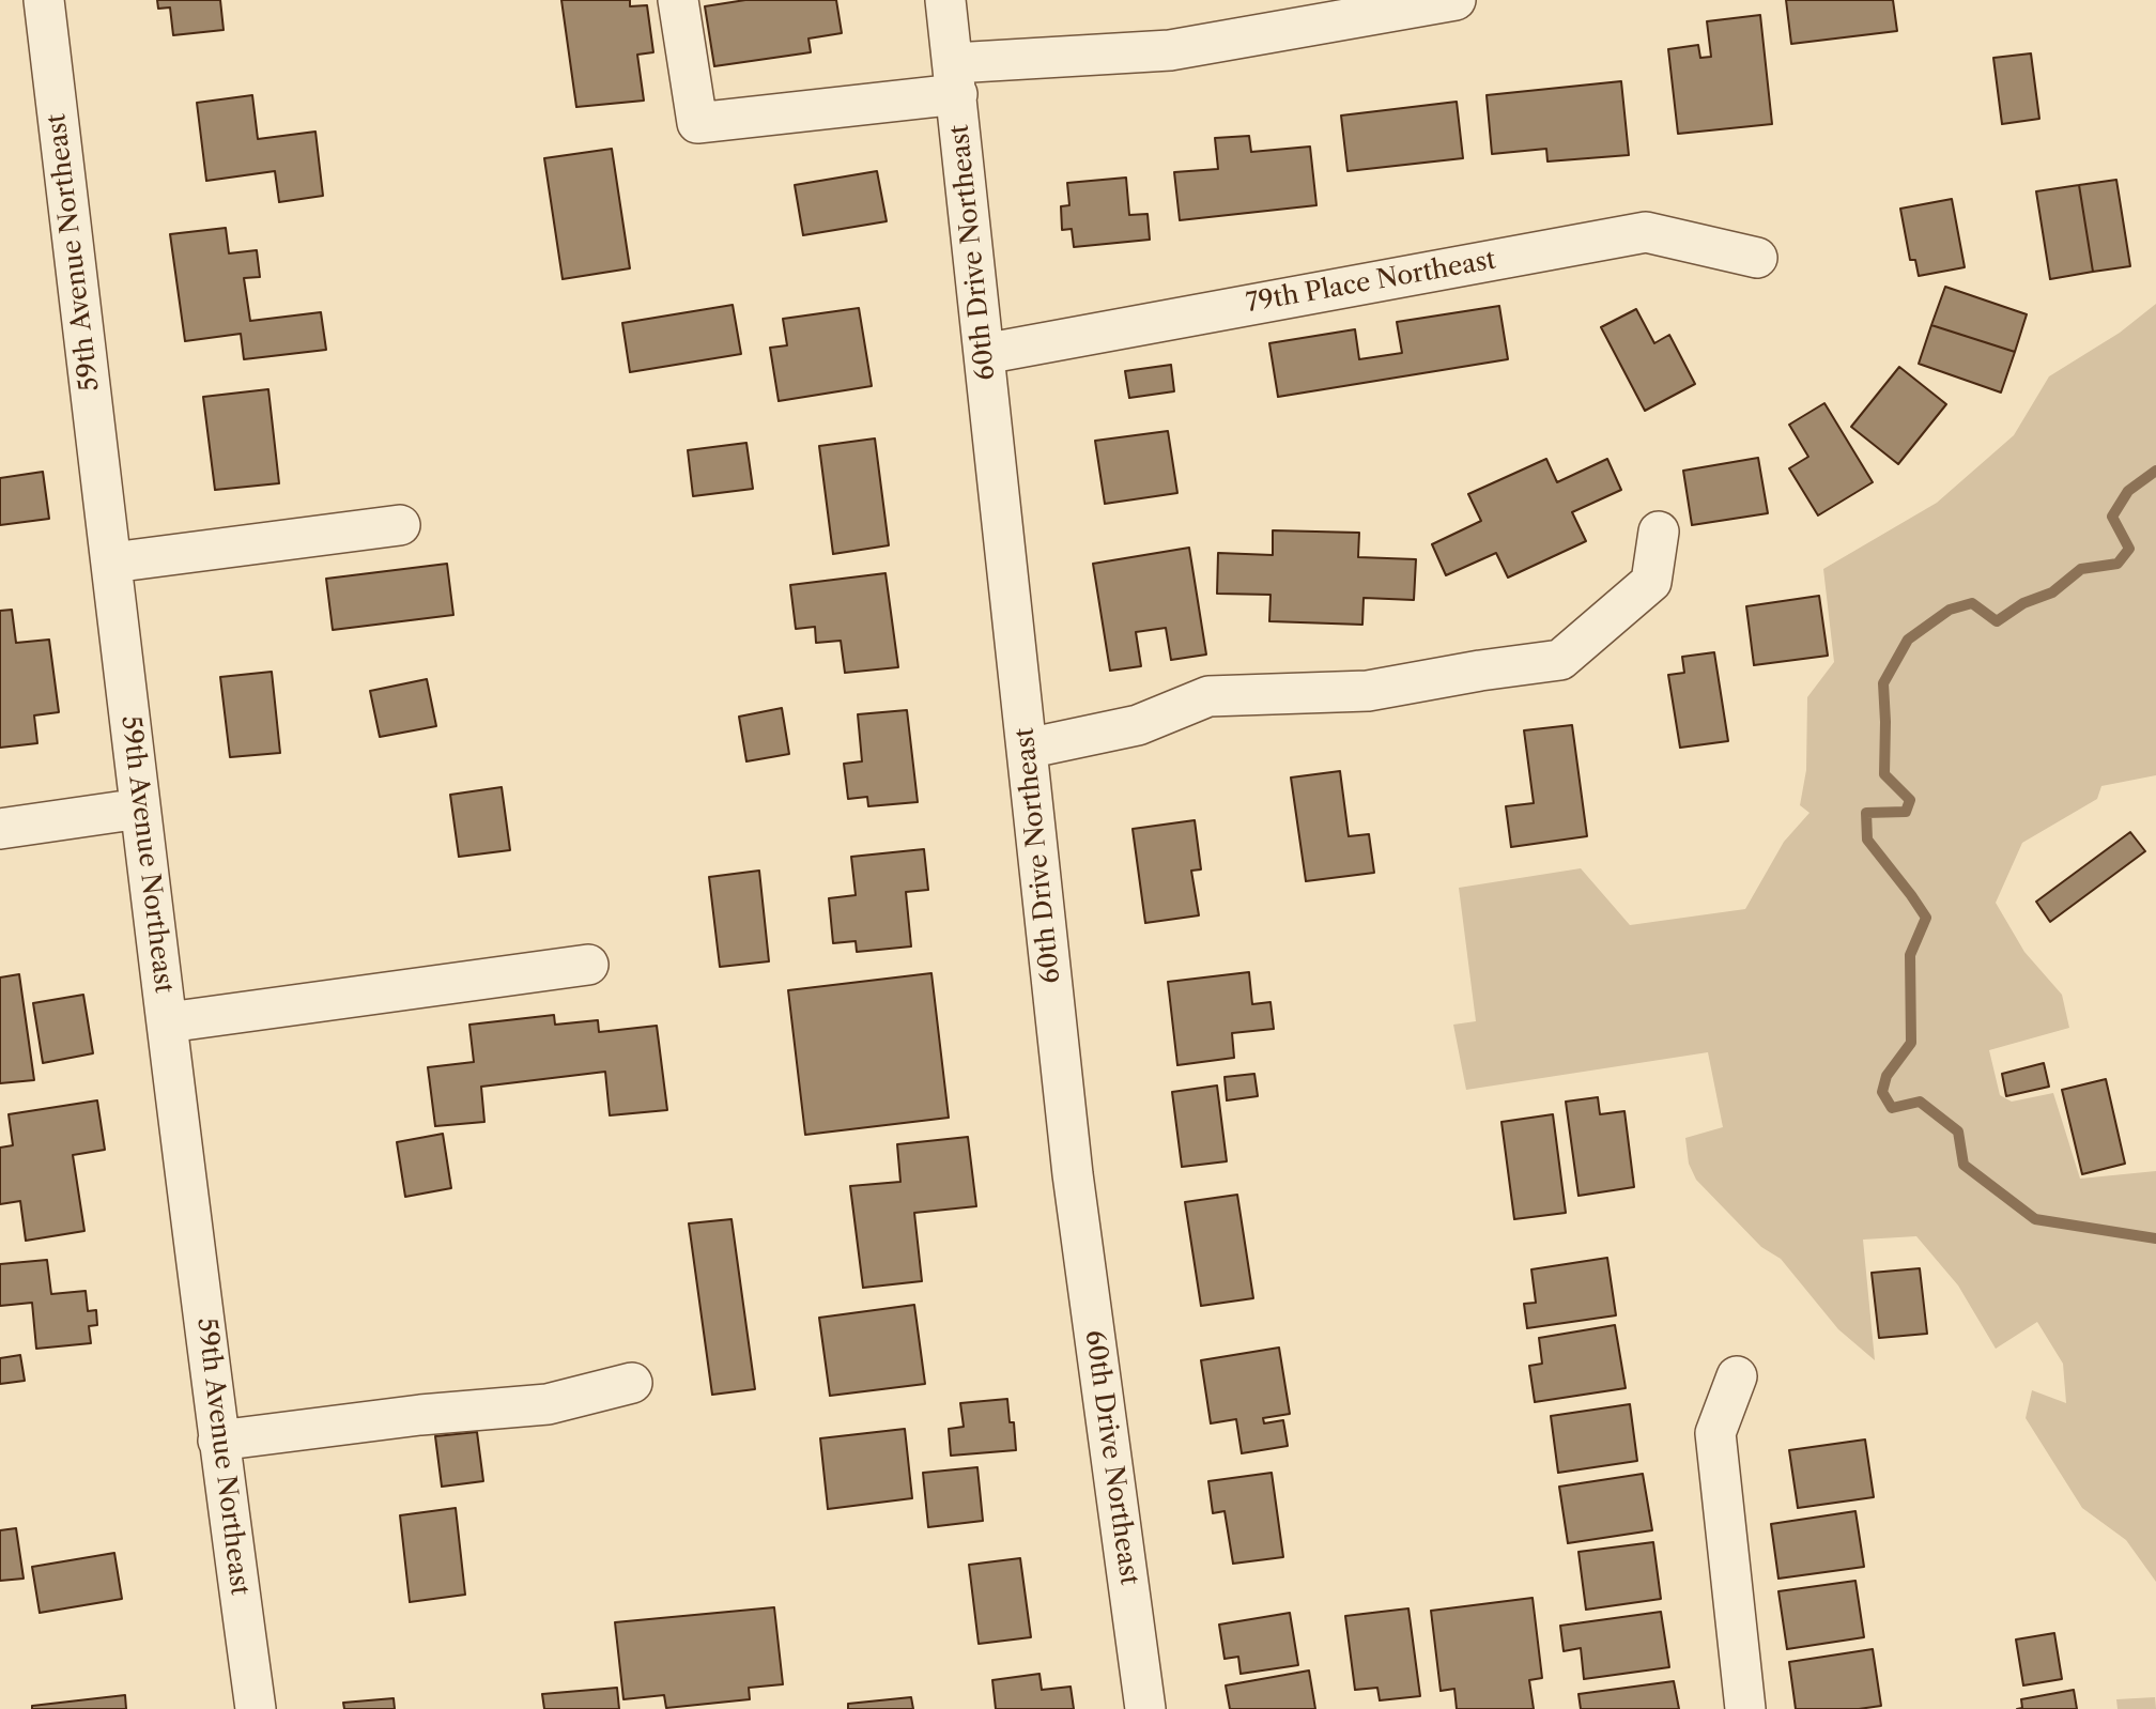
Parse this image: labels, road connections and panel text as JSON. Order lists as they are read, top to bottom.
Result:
{
  "streets": {
    "street": ["59th Avenue Northeast", "60th Drive Northeast", "79th Place Northeast"]
  },
  "crossings": [
    ["60th Drive Northeast", "79th Place Northeast"]
  ]
}
